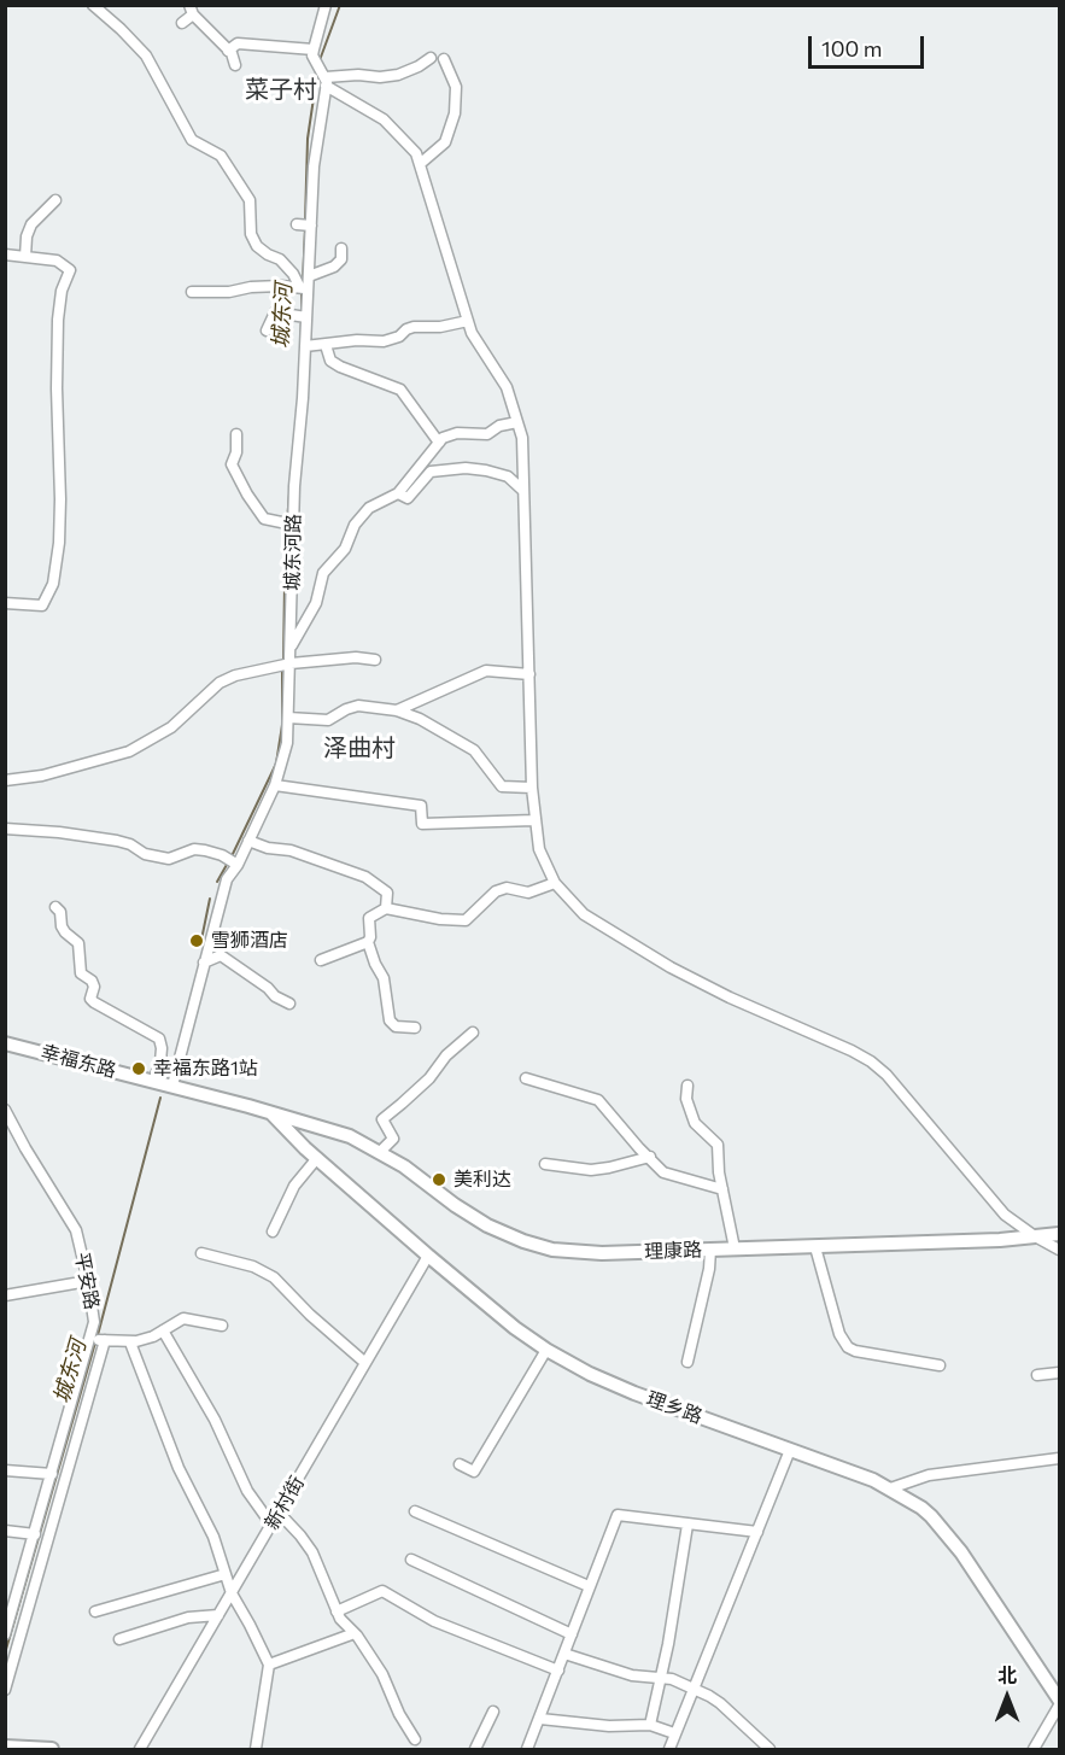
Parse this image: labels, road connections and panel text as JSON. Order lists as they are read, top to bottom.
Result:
{
  "streets": {
    "main road": ["幸福东路", "理康路", "理乡路"],
    "street": ["城东河路", "平安路", "新村街"]
  },
  "crossings": [
    ["城东河路", "幸福东路"],
    ["幸福东路", "理康路"],
    ["幸福东路", "理乡路"],
    ["理乡路", "新村街"]
  ],
  "districts": ["菜子村", "泽曲村"],
  "water": ["城东河"],
  "places": ["雪狮酒店", "幸福东路1站", "美利达"],
  "scale_bar": "100 m",
  "north": "top"
}
